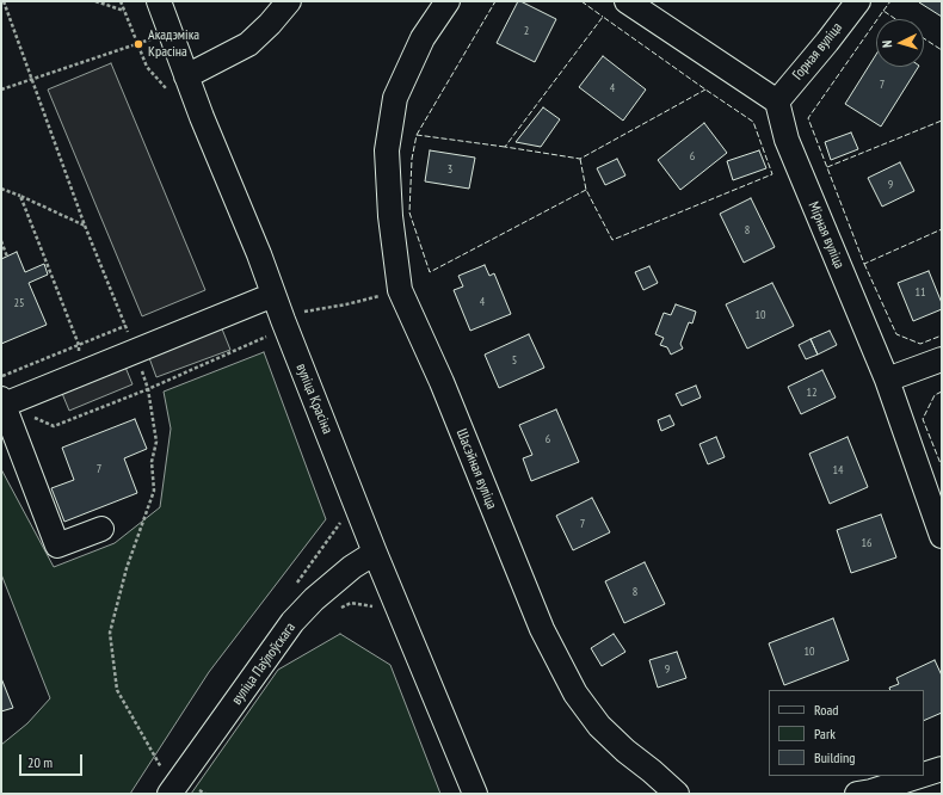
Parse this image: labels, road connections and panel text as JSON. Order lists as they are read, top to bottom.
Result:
{
  "streets": {
    "street": [
      "Горная вуліца",
      "Мірная вуліца",
      "вуліца Красіна",
      "Шасэйная вуліца",
      "вуліца Паўлоўскага"
    ]
  },
  "crossings": [
    ["Горная вуліца", "Мірная вуліца"],
    ["вуліца Красіна", "вуліца Паўлоўскага"]
  ],
  "places": ["Акадэміка Красіна"],
  "house_numbers": [
    "2",
    "7",
    "4",
    "6",
    "3",
    "9",
    "8",
    "11",
    "4",
    "25",
    "10",
    "5",
    "12",
    "6",
    "7",
    "14",
    "7",
    "16",
    "8",
    "10",
    "9"
  ],
  "legend": ["Road", "Park", "Building"],
  "scale_bar": "20 m",
  "north": "left"
}
